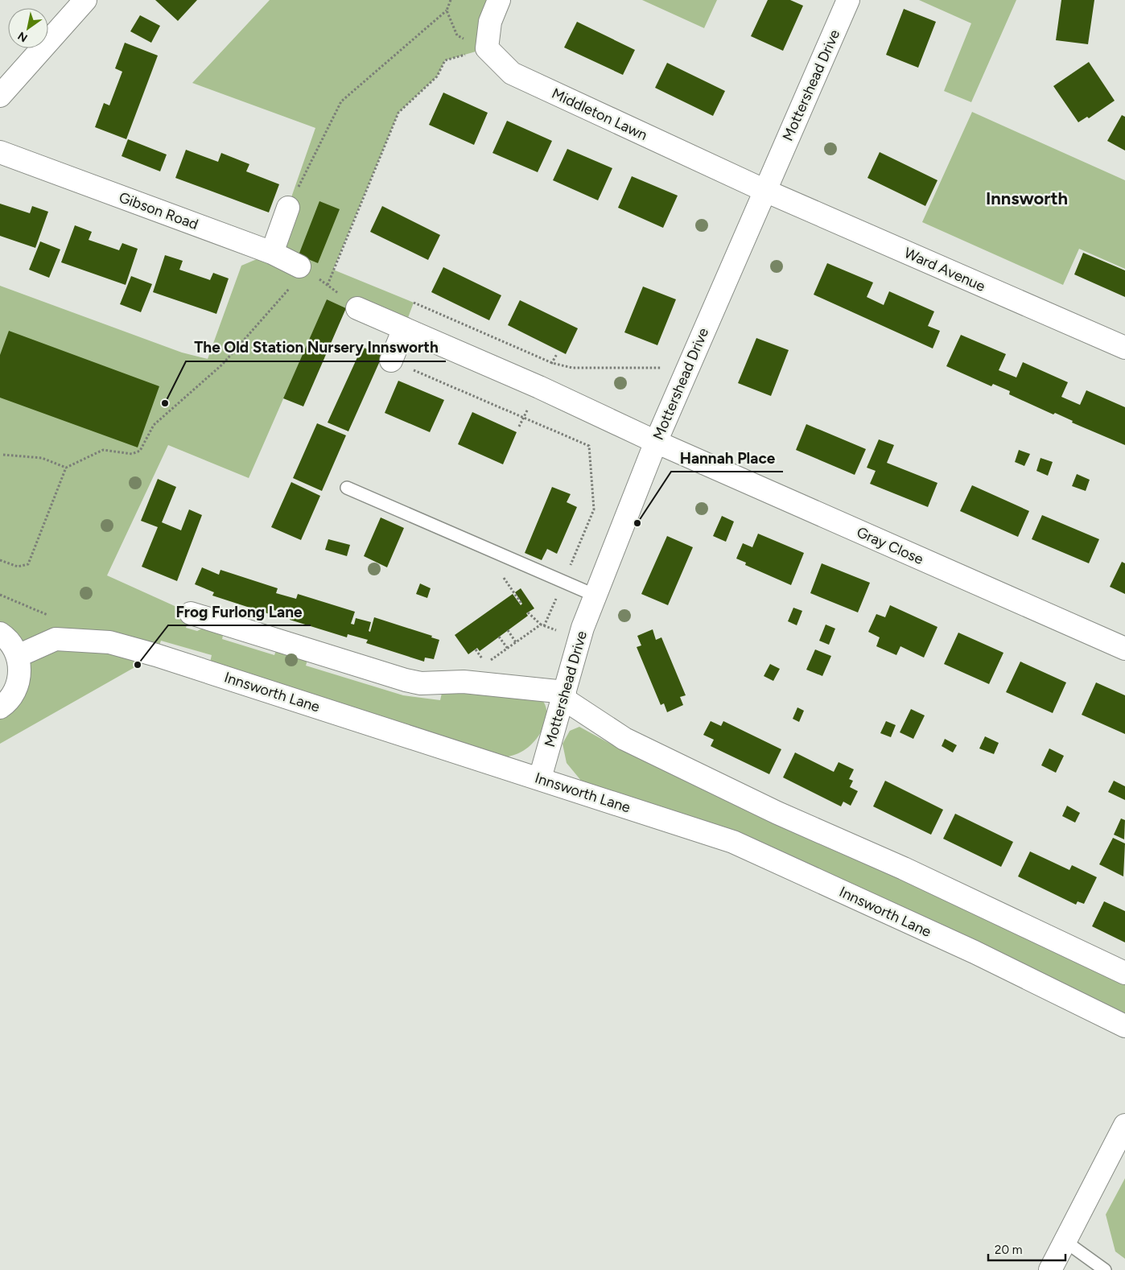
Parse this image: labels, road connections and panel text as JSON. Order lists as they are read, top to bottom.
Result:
{
  "streets": {
    "street": [
      "Mottershead Drive",
      "Middleton Lawn",
      "Gibson Road",
      "Ward Avenue",
      "Gray Close",
      "Innsworth Lane"
    ]
  },
  "crossings": [
    ["Mottershead Drive", "Middleton Lawn"],
    ["Mottershead Drive", "Ward Avenue"],
    ["Mottershead Drive", "Gray Close"],
    ["Mottershead Drive", "Innsworth Lane"],
    ["Middleton Lawn", "Ward Avenue"]
  ],
  "districts": ["Innsworth"],
  "places": ["The Old Station Nursery Innsworth", "Hannah Place", "Frog Furlong Lane"],
  "scale_bar": "20 m",
  "north": "bottom left"
}
